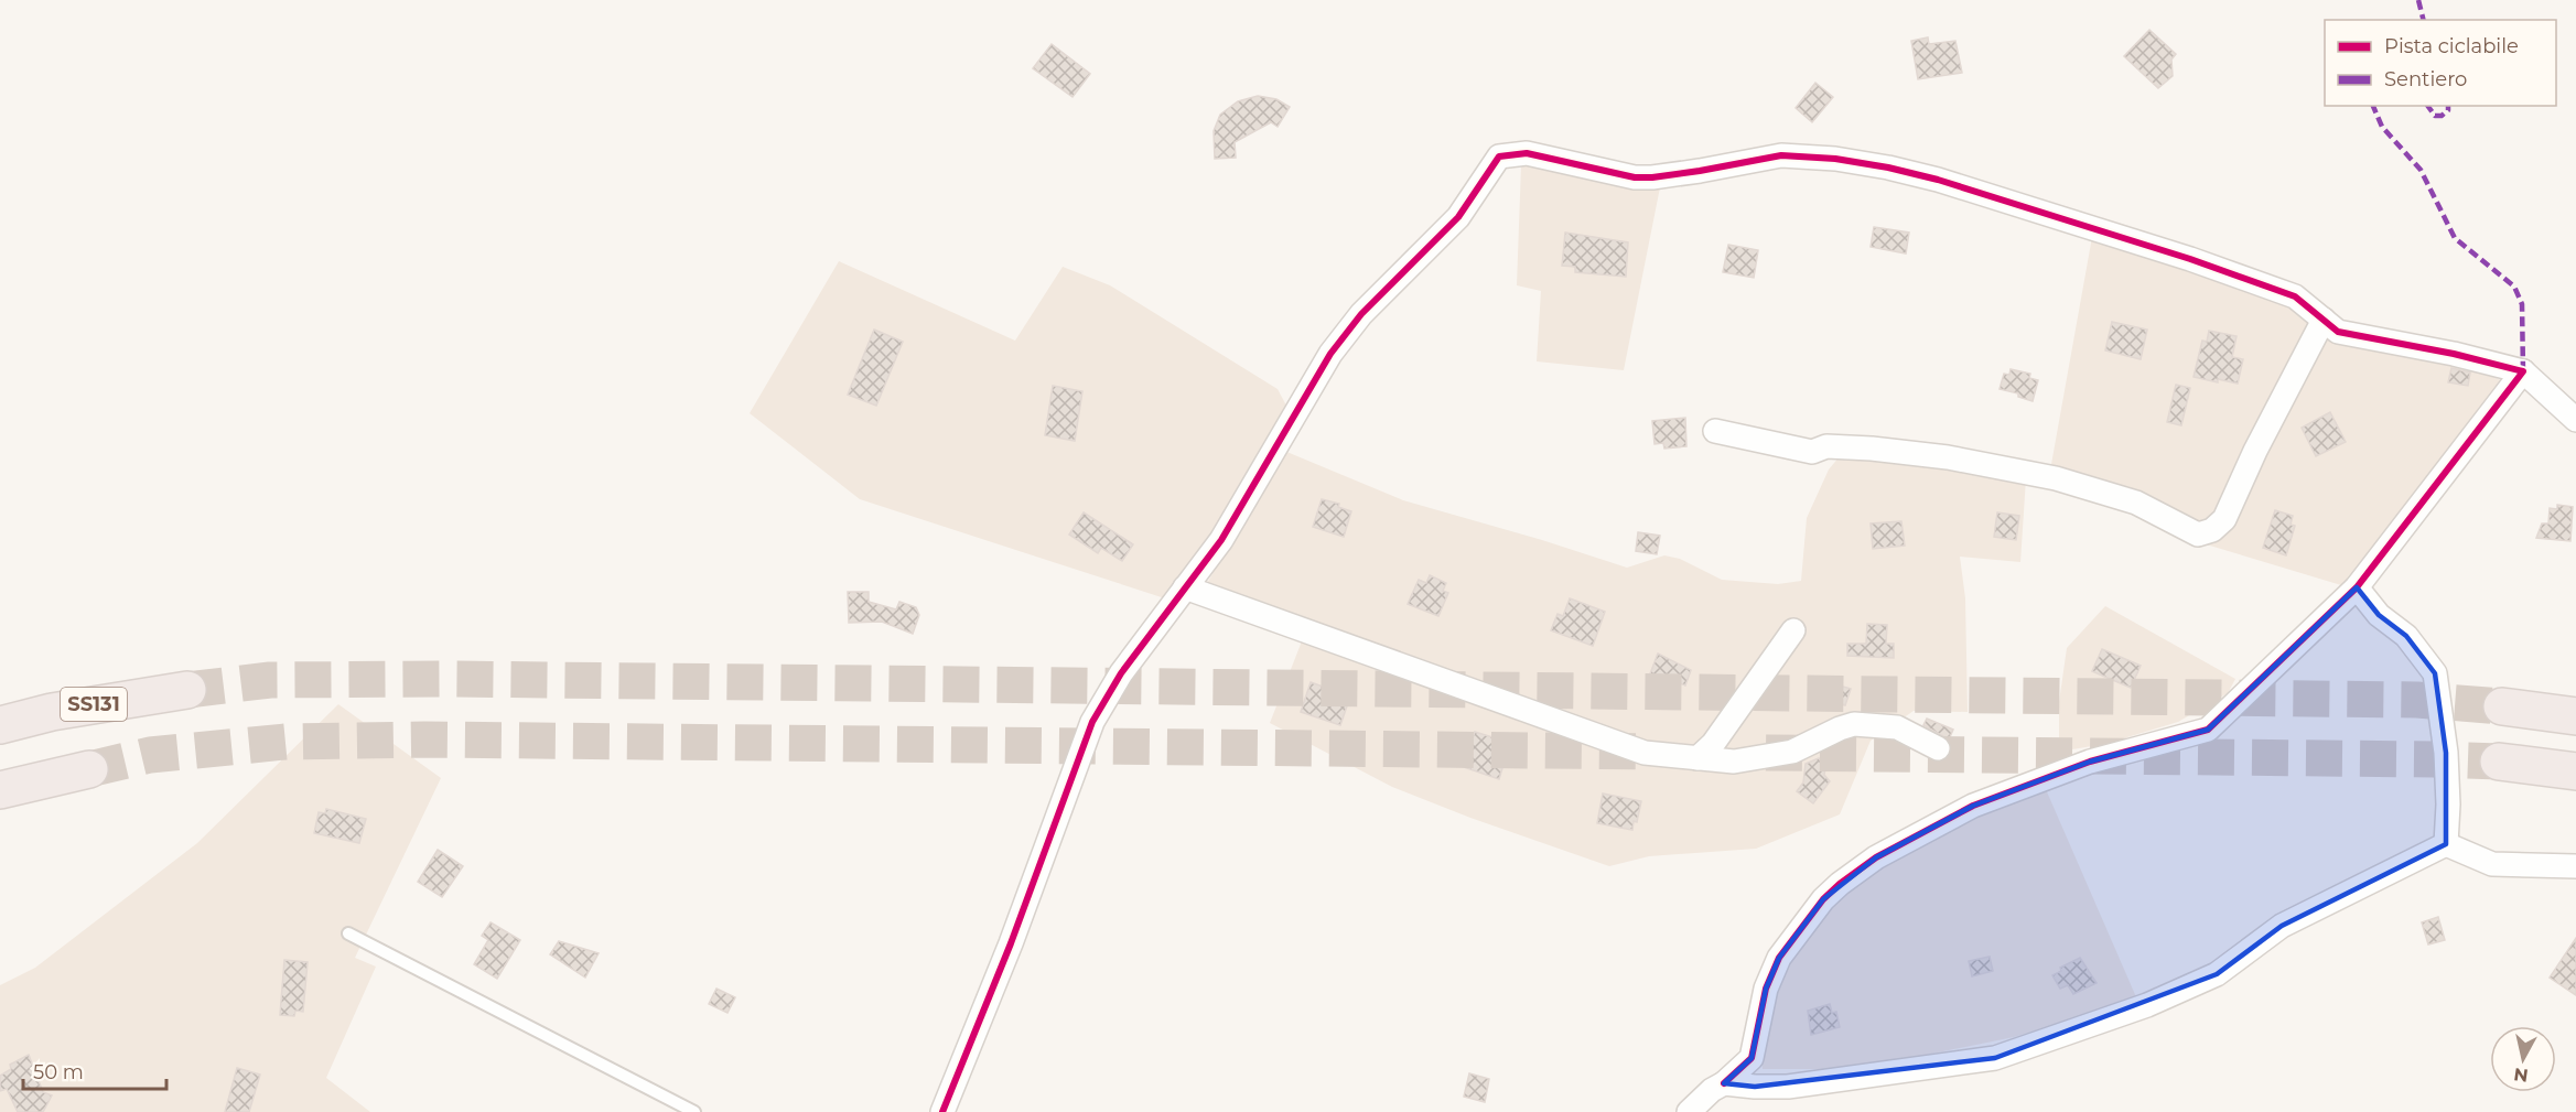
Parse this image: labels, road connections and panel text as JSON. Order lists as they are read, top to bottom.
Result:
{
  "streets": {
    "highway": ["SS131"]
  },
  "legend": ["Pista ciclabile", "Sentiero"],
  "scale_bar": "50 m",
  "north": "bottom"
}
